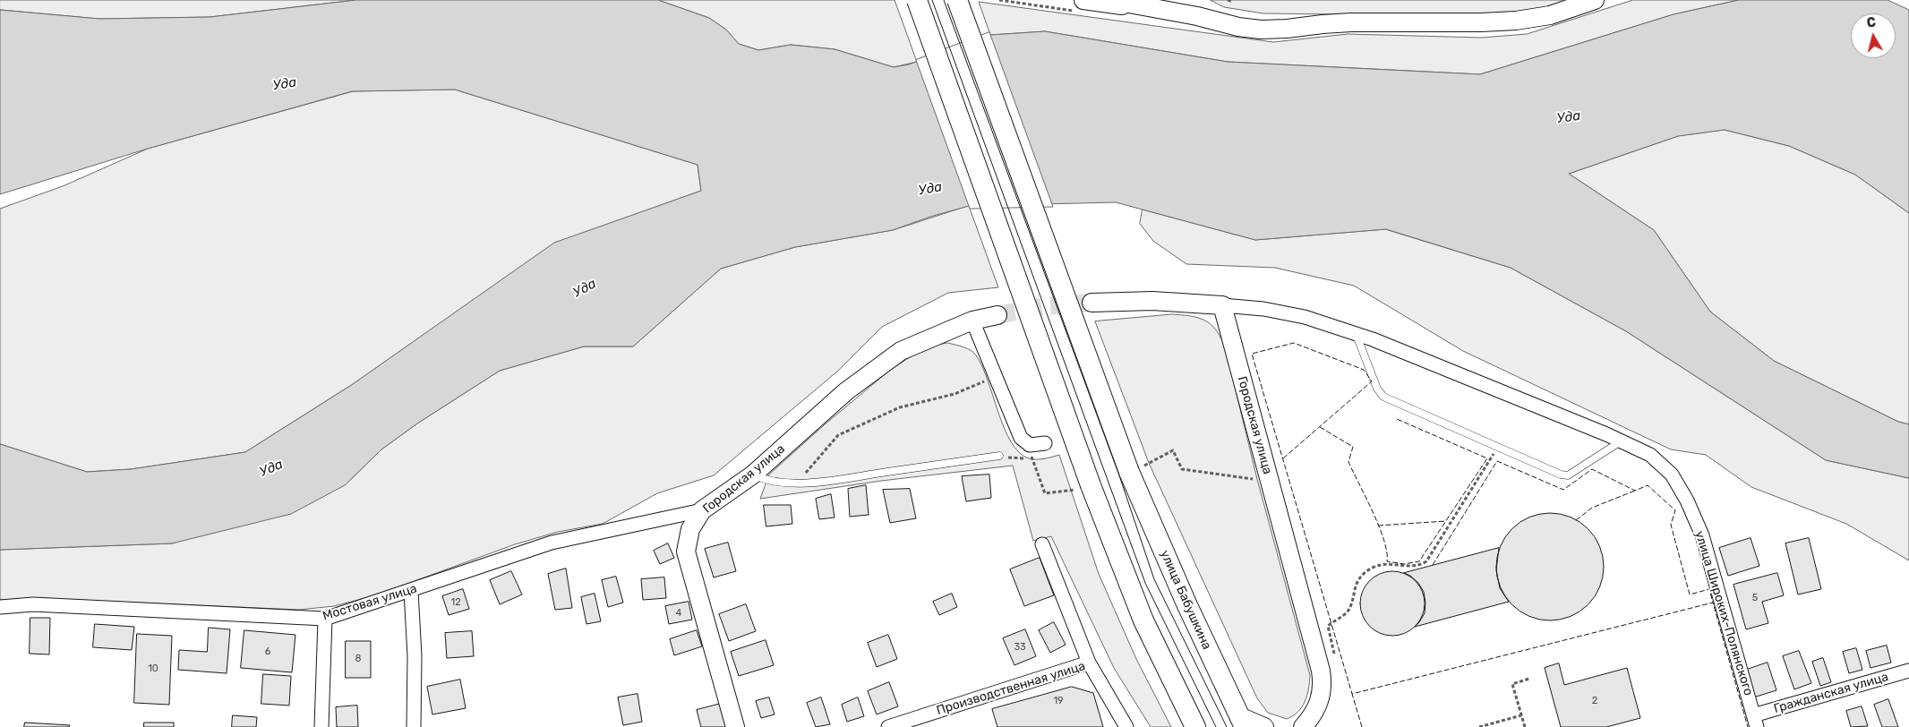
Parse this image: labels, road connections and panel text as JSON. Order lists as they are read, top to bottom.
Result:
{
  "streets": {
    "main road": ["улица Бабушкина"],
    "street": [
      "Городская улица",
      "Мостовая улица",
      "улица Широких-Полянского",
      "Производственная улица",
      "Гражданская улица"
    ]
  },
  "crossings": [
    ["Городская улица", "Мостовая улица"],
    ["Городская улица", "улица Широких-Полянского"],
    ["улица Широких-Полянского", "Гражданская улица"]
  ],
  "water": ["Уда"],
  "house_numbers": [
    "5",
    "12",
    "4",
    "33",
    "6",
    "8",
    "10",
    "19",
    "2"
  ],
  "north": "top"
}
